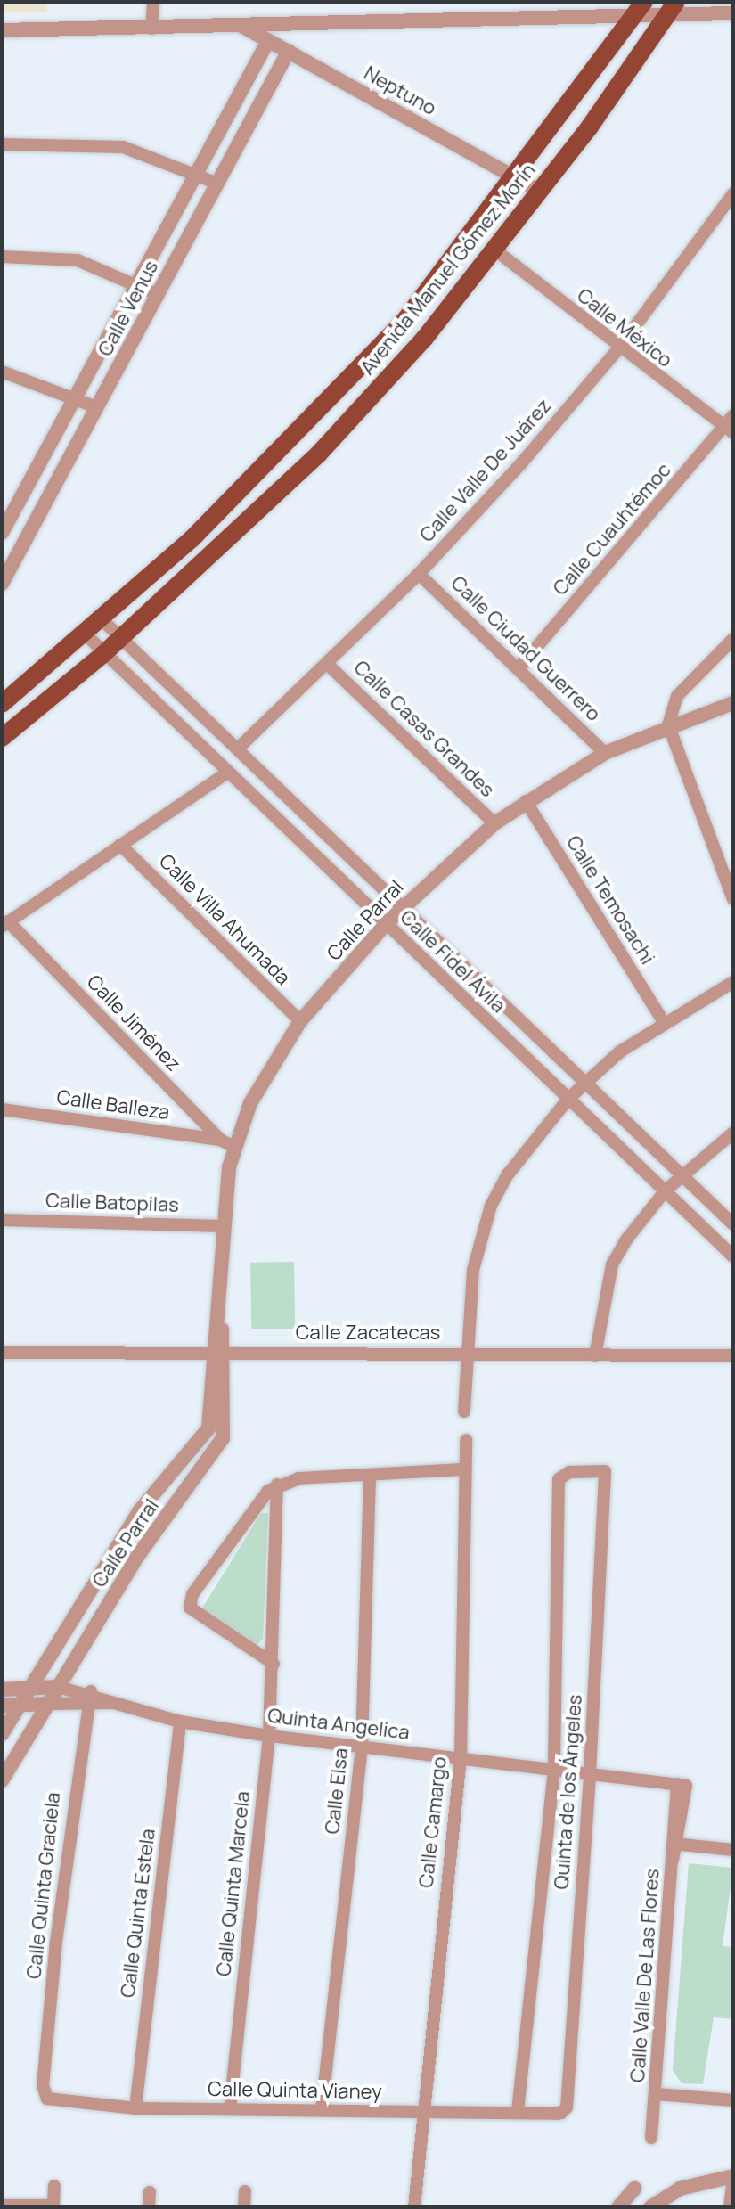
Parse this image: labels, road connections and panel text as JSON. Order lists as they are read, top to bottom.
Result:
{
  "streets": {
    "main road": ["Avenida Manuel Gómez Morín"],
    "street": [
      "Neptuno",
      "Calle Venus",
      "Calle México",
      "Calle Valle De Juárez",
      "Calle Cuauhtémoc",
      "Calle Ciudad Guerrero",
      "Calle Casas Grandes",
      "Calle Temosachi",
      "Calle Villa Ahumada",
      "Calle Parral",
      "Calle Fidel Ávila",
      "Calle Jiménez",
      "Calle Balleza",
      "Calle Batopilas",
      "Calle Zacatecas",
      "Quinta Angelica",
      "Calle Elsa",
      "Quinta de los Ángeles",
      "Calle Camargo",
      "Calle Quinta Marcela",
      "Calle Quinta Graciela",
      "Calle Quinta Estela",
      "Calle Valle De Las Flores",
      "Calle Quinta Vianey"
    ]
  },
  "crossings": [
    ["Neptuno", "Avenida Manuel Gómez Morín"],
    ["Neptuno", "Calle Venus"],
    ["Avenida Manuel Gómez Morín", "Calle México"],
    ["Avenida Manuel Gómez Morín", "Calle Fidel Ávila"],
    ["Calle México", "Calle Valle De Juárez"],
    ["Calle México", "Calle Cuauhtémoc"],
    ["Calle Valle De Juárez", "Calle Ciudad Guerrero"],
    ["Calle Valle De Juárez", "Calle Casas Grandes"],
    ["Calle Valle De Juárez", "Calle Fidel Ávila"],
    ["Calle Cuauhtémoc", "Calle Ciudad Guerrero"],
    ["Calle Ciudad Guerrero", "Calle Parral"],
    ["Calle Casas Grandes", "Calle Parral"],
    ["Calle Temosachi", "Calle Parral"],
    ["Calle Villa Ahumada", "Calle Parral"],
    ["Calle Parral", "Calle Fidel Ávila"],
    ["Calle Parral", "Calle Jiménez"],
    ["Calle Parral", "Calle Batopilas"],
    ["Calle Parral", "Calle Zacatecas"],
    ["Calle Parral", "Quinta Angelica"],
    ["Calle Jiménez", "Calle Balleza"],
    ["Quinta Angelica", "Calle Elsa"],
    ["Quinta Angelica", "Quinta de los Ángeles"],
    ["Quinta Angelica", "Calle Camargo"],
    ["Quinta Angelica", "Calle Quinta Marcela"],
    ["Quinta Angelica", "Calle Quinta Graciela"],
    ["Quinta Angelica", "Calle Quinta Estela"],
    ["Quinta Angelica", "Calle Valle De Las Flores"],
    ["Calle Elsa", "Calle Quinta Vianey"],
    ["Quinta de los Ángeles", "Calle Quinta Vianey"],
    ["Calle Camargo", "Calle Quinta Vianey"],
    ["Calle Quinta Marcela", "Calle Quinta Vianey"],
    ["Calle Quinta Graciela", "Calle Quinta Vianey"],
    ["Calle Quinta Estela", "Calle Quinta Vianey"]
  ]
}
